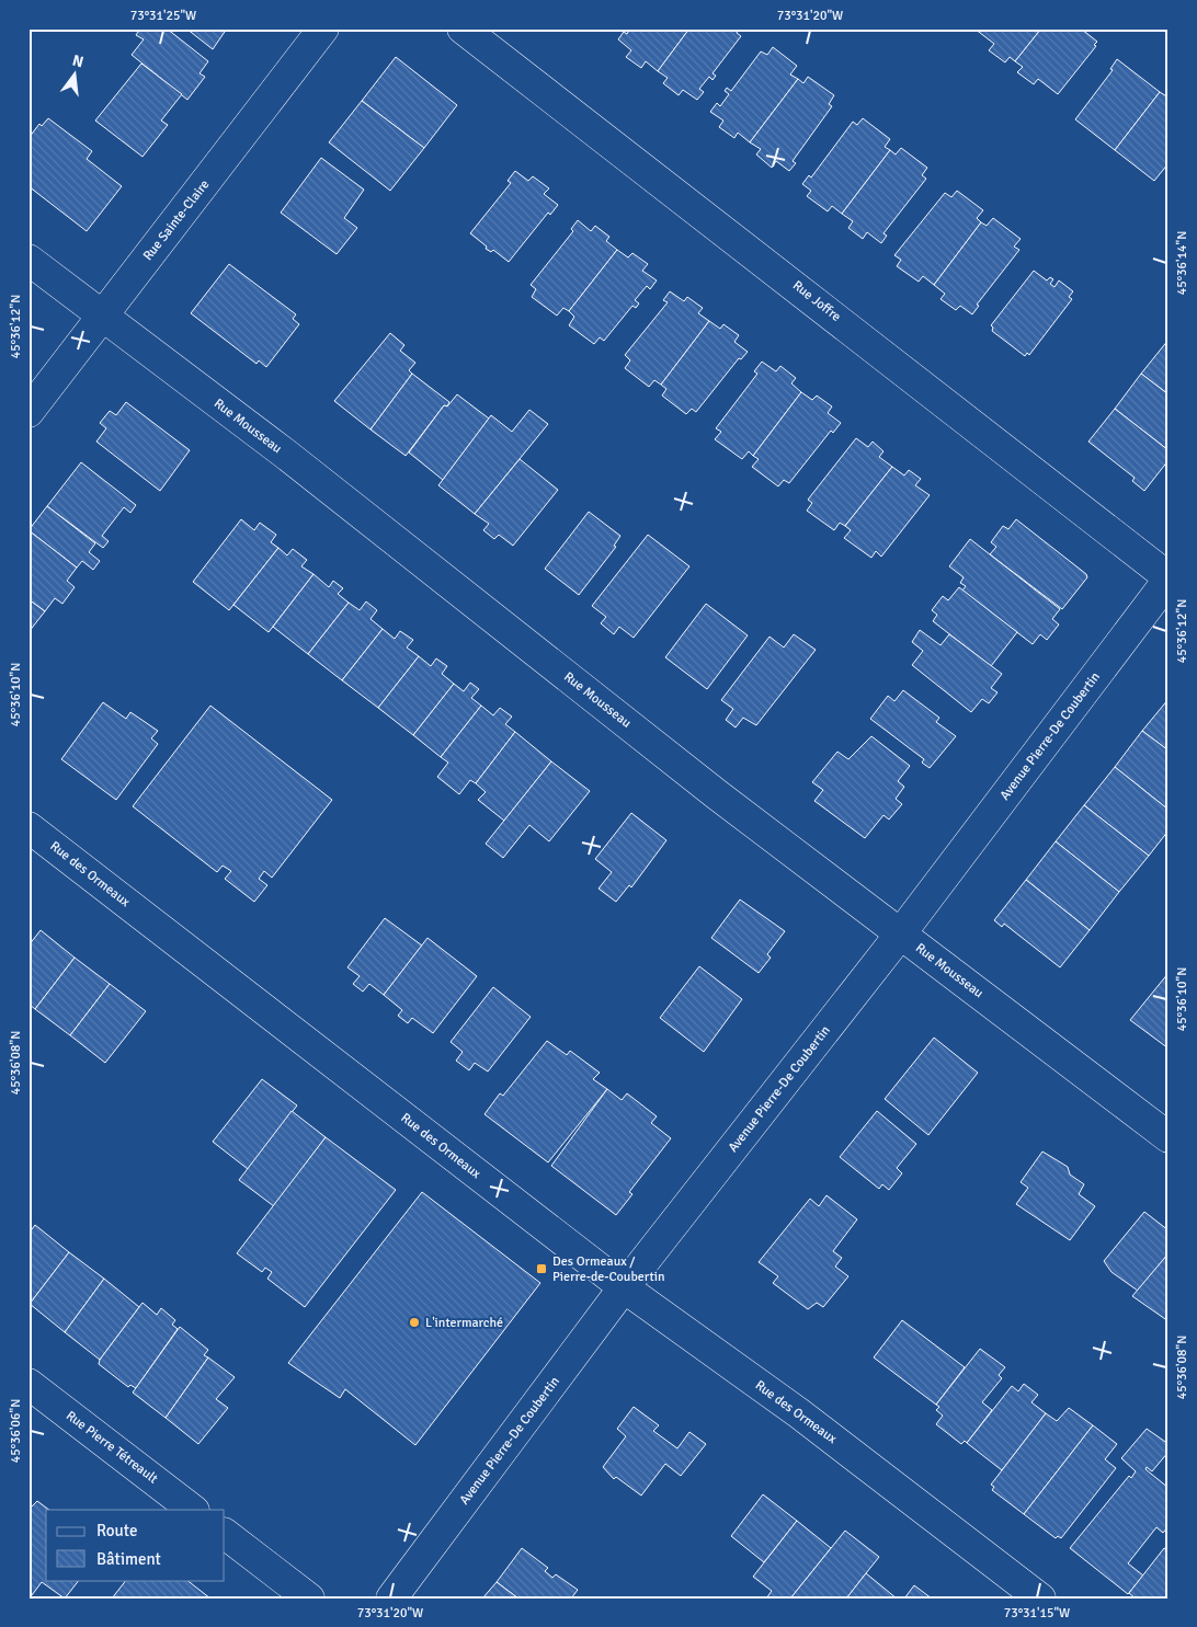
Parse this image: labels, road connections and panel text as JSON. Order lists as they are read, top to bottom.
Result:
{
  "streets": {
    "street": [
      "Rue Sainte-Claire",
      "Rue Joffre",
      "Rue Mousseau",
      "Avenue Pierre-De Coubertin",
      "Rue des Ormeaux",
      "Rue Pierre Tétreault"
    ]
  },
  "crossings": [
    ["Rue Sainte-Claire", "Rue Mousseau"],
    ["Rue Joffre", "Avenue Pierre-De Coubertin"],
    ["Rue Mousseau", "Avenue Pierre-De Coubertin"],
    ["Avenue Pierre-De Coubertin", "Rue des Ormeaux"]
  ],
  "places": {
    "transit": ["Des Ormeaux / Pierre-de-Coubertin"],
    "other": ["L'intermarché"]
  },
  "legend": ["Route", "Bâtiment"],
  "north": "top",
  "coordinates": [
    "73°31'25\"W",
    "73°31'20\"W",
    "45°36'14\"N",
    "45°36'12\"N",
    "45°36'10\"N",
    "45°36'08\"N",
    "45°36'06\"N",
    "73°31'15\"W"
  ]
}
